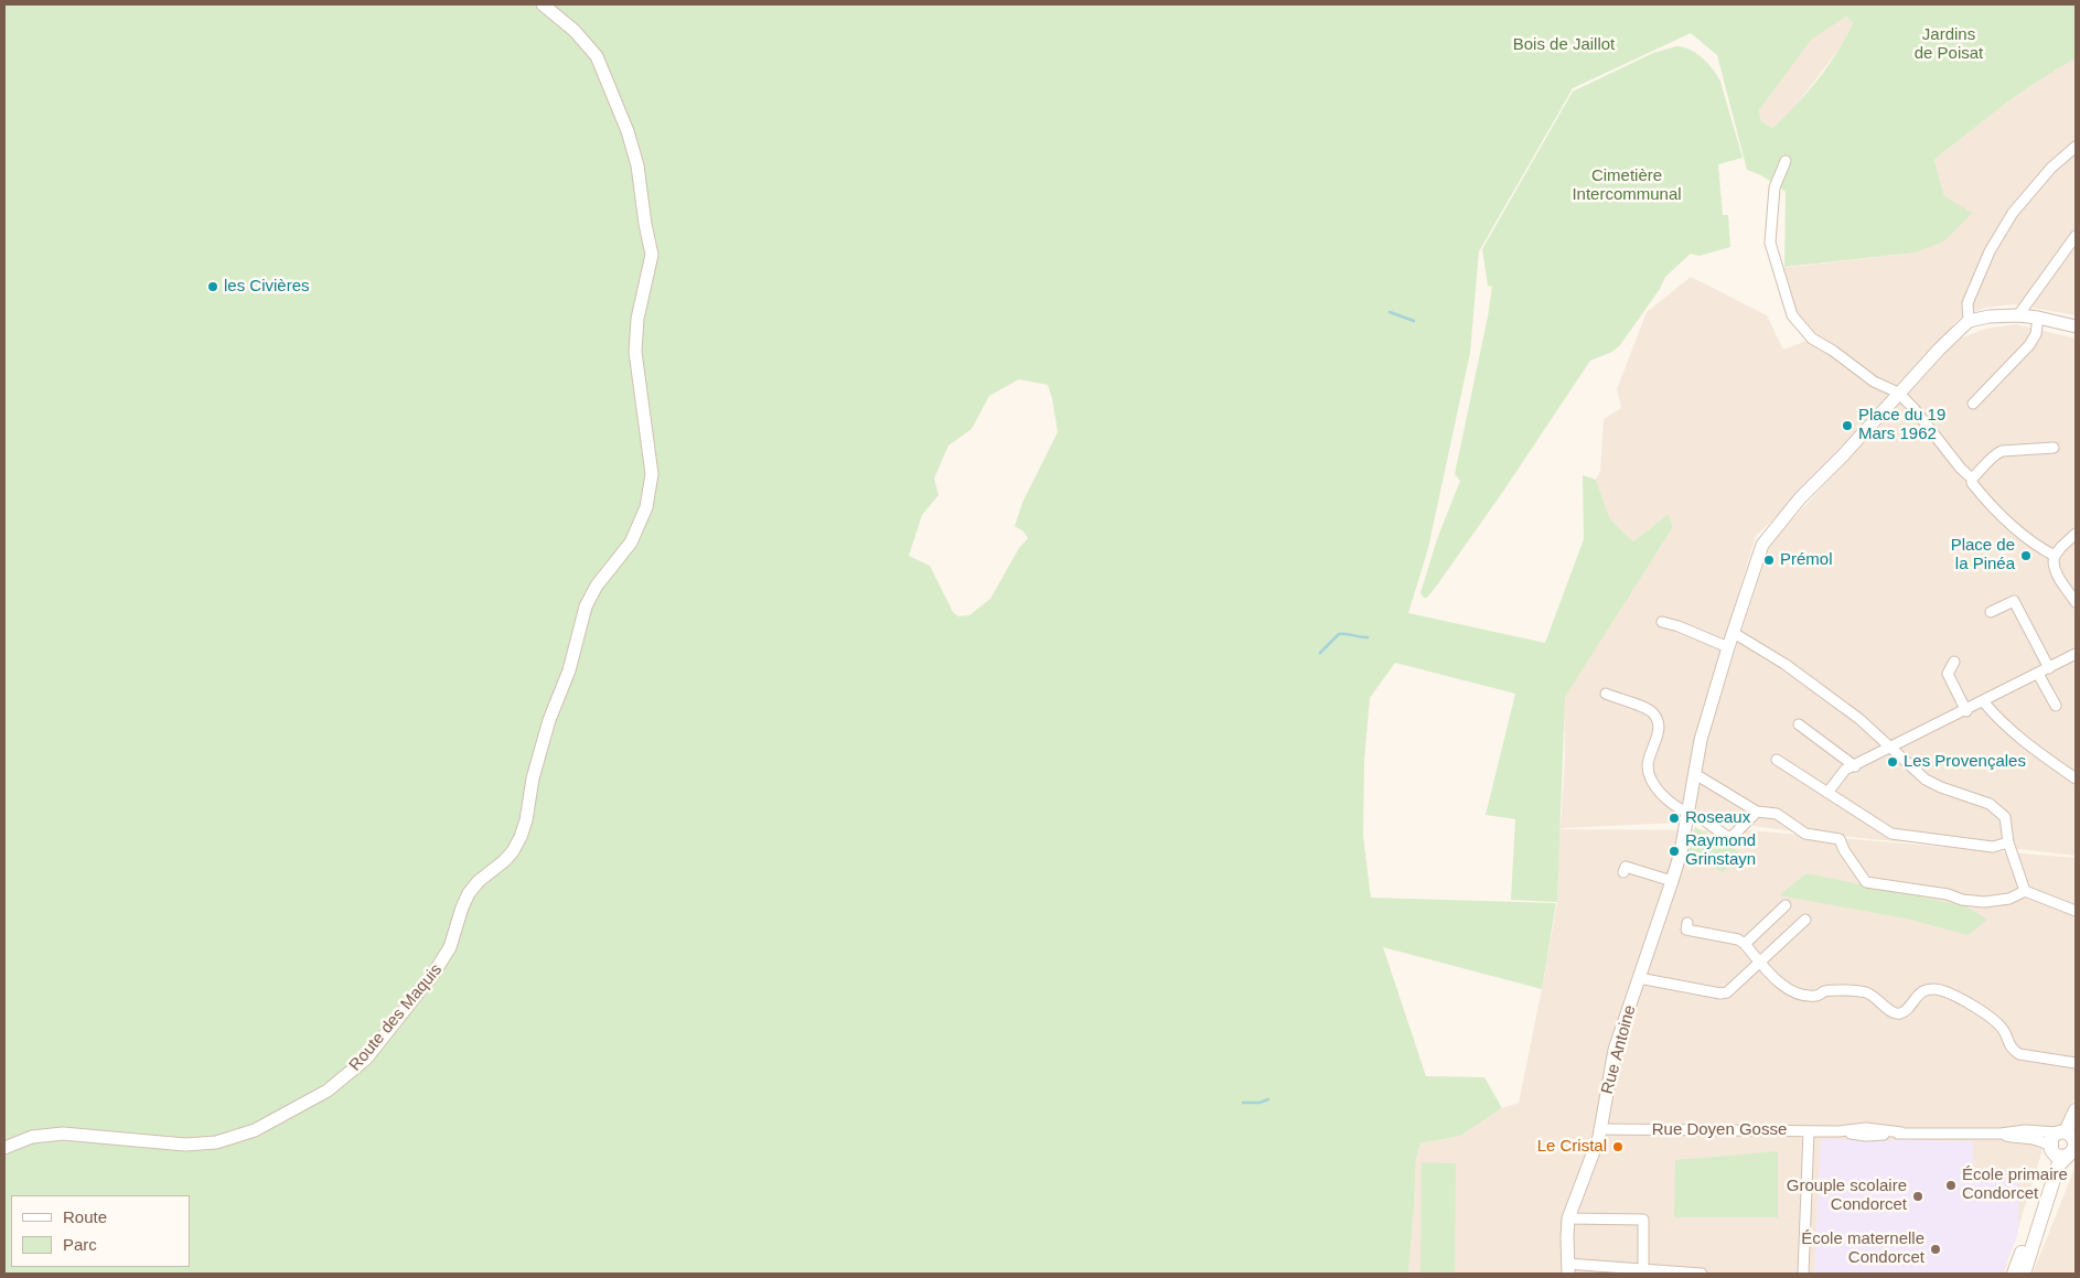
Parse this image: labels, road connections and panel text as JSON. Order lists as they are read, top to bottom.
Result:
{
  "streets": {
    "street": ["Route des Maquis", "Rue Antoine", "Rue Doyen Gosse"]
  },
  "crossings": [
    ["Rue Antoine", "Rue Doyen Gosse"]
  ],
  "parks": ["Jardins de Poisat", "Bois de Jaillot", "Cimetière Intercommunal"],
  "places": [
    "les Civières",
    "Place du 19 Mars 1962",
    "Place de la Pinéa",
    "Prémol",
    "Les Provençales",
    "Roseaux",
    "Raymond Grinstayn",
    "Le Cristal",
    "École primaire Condorcet",
    "Grouple scolaire Condorcet",
    "École maternelle Condorcet"
  ],
  "legend": ["Route", "Parc"]
}
